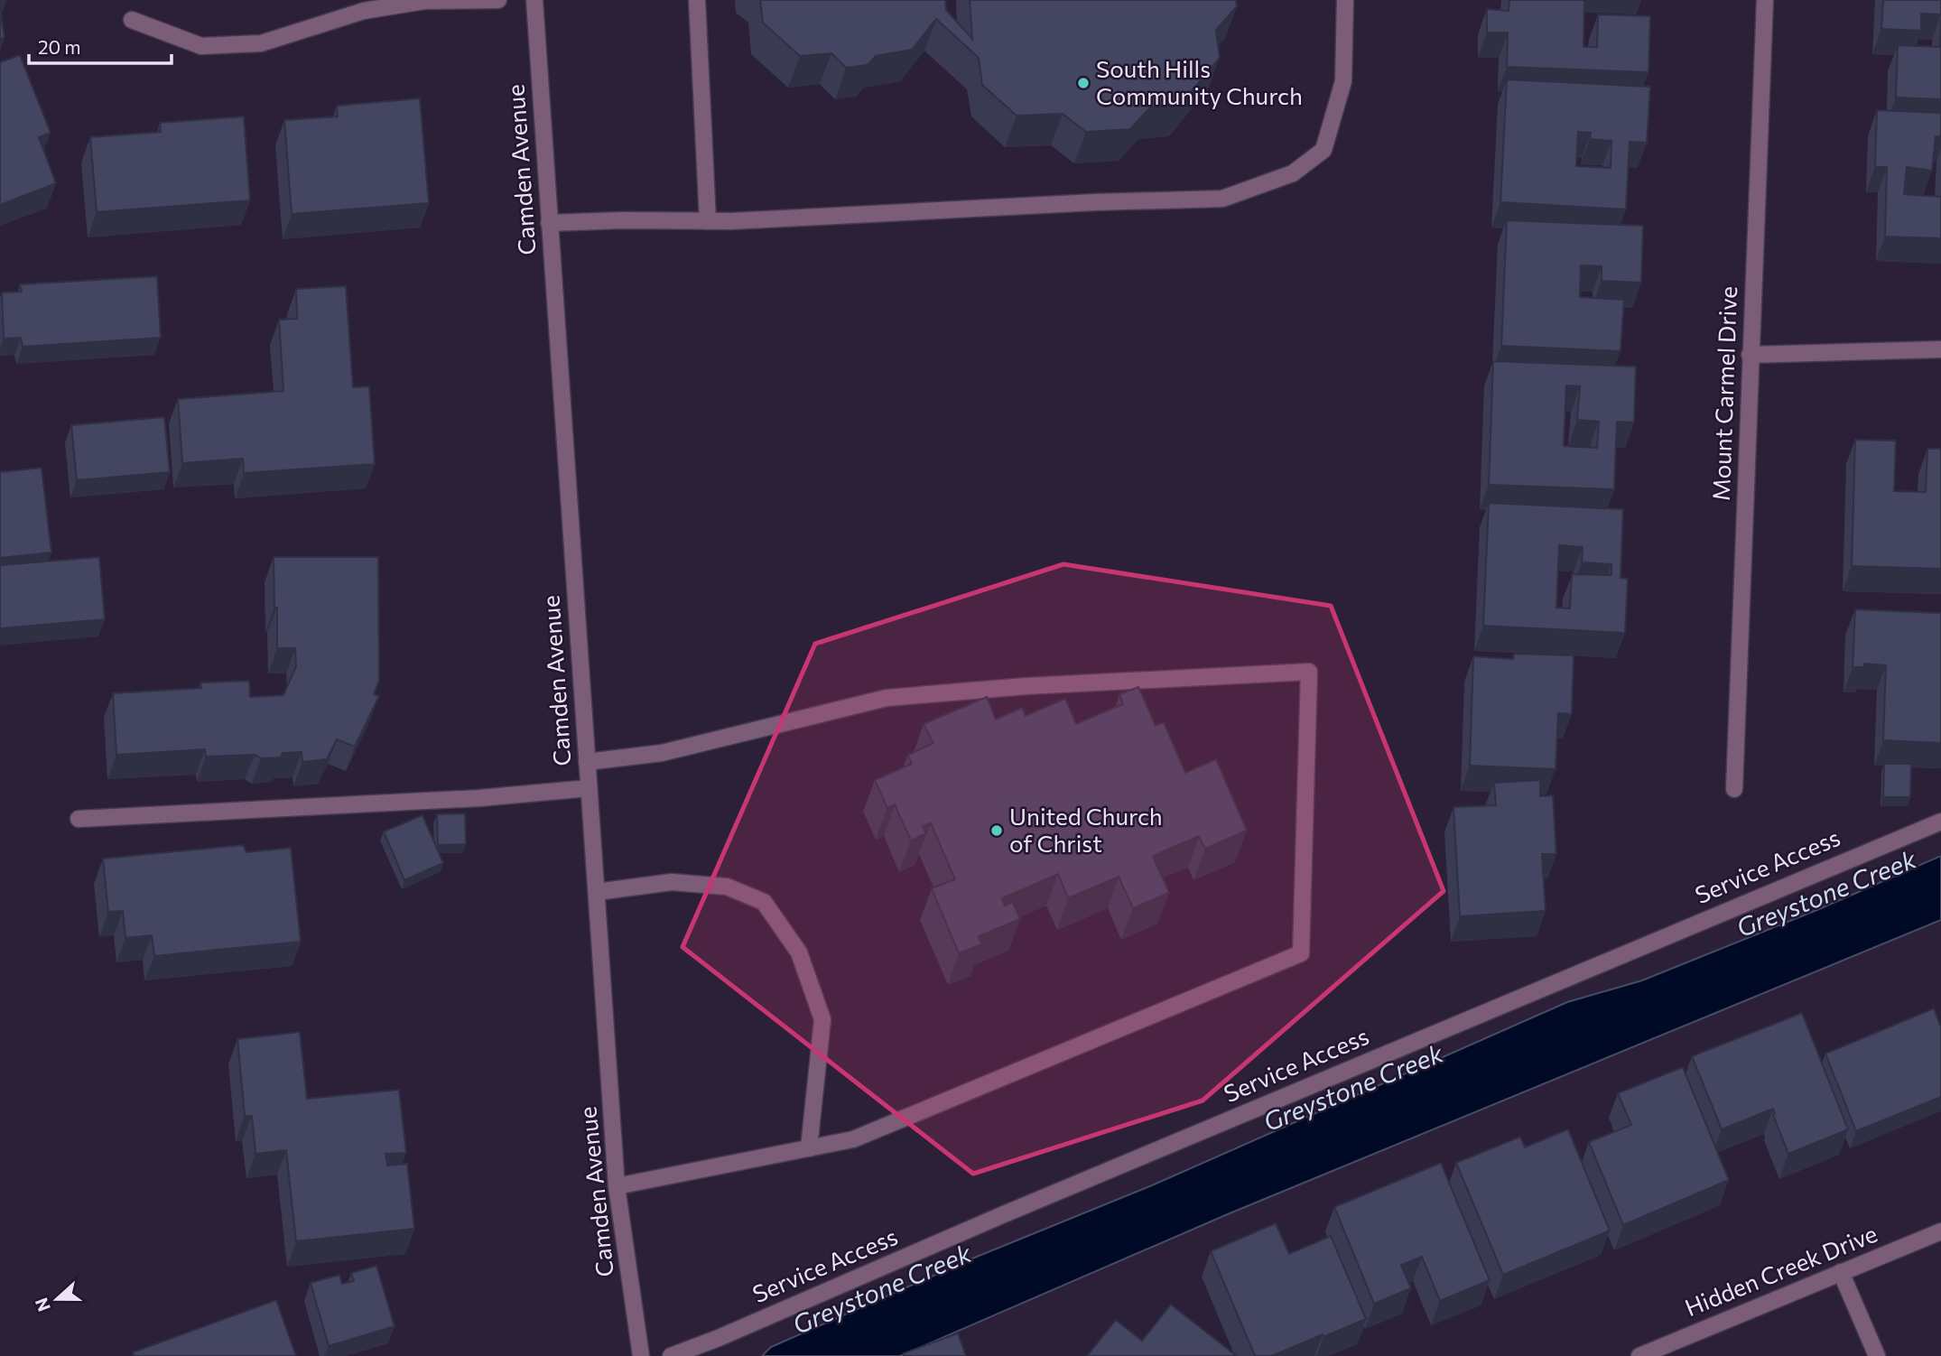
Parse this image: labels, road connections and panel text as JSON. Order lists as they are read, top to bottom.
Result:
{
  "streets": {
    "street": [
      "Camden Avenue",
      "Mount Carmel Drive",
      "Service Access",
      "Hidden Creek Drive"
    ]
  },
  "water": ["Greystone Creek"],
  "places": ["South Hills Community Church", "United Church of Christ"],
  "scale_bar": "20 m",
  "north": "left"
}
